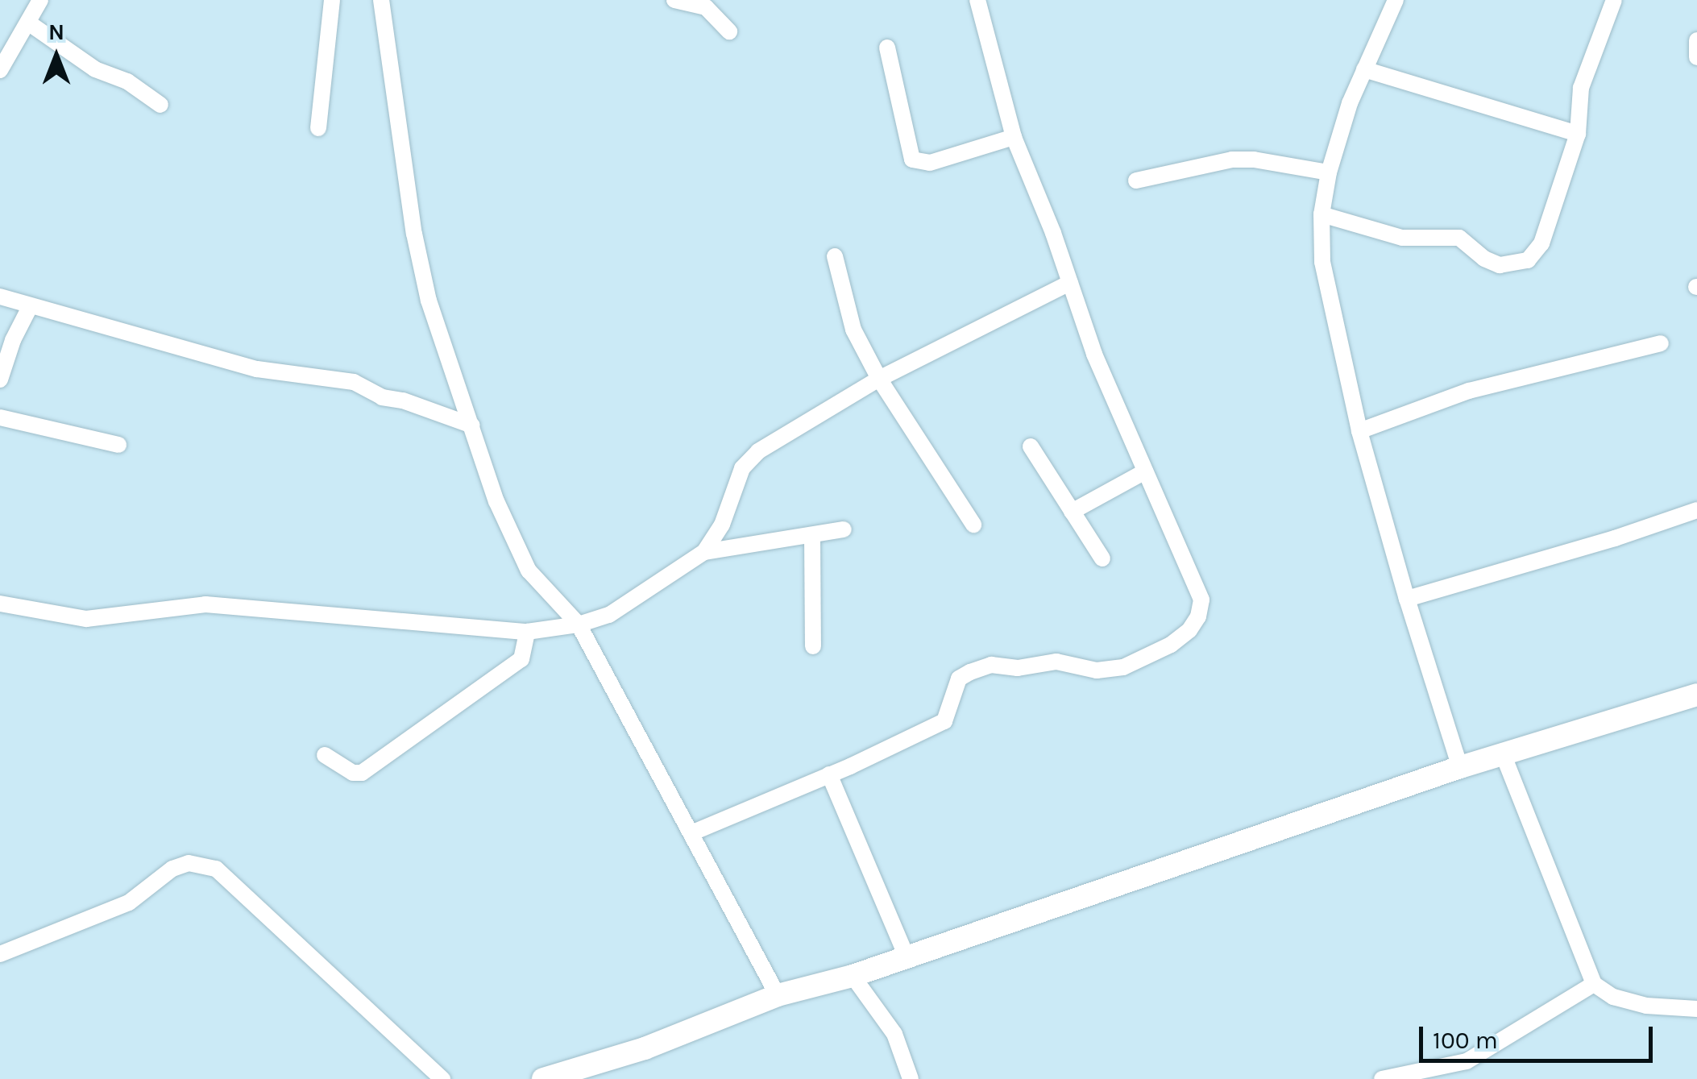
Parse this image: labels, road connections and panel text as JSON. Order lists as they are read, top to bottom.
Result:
{
  "scale_bar": "100 m",
  "north": "top"
}
